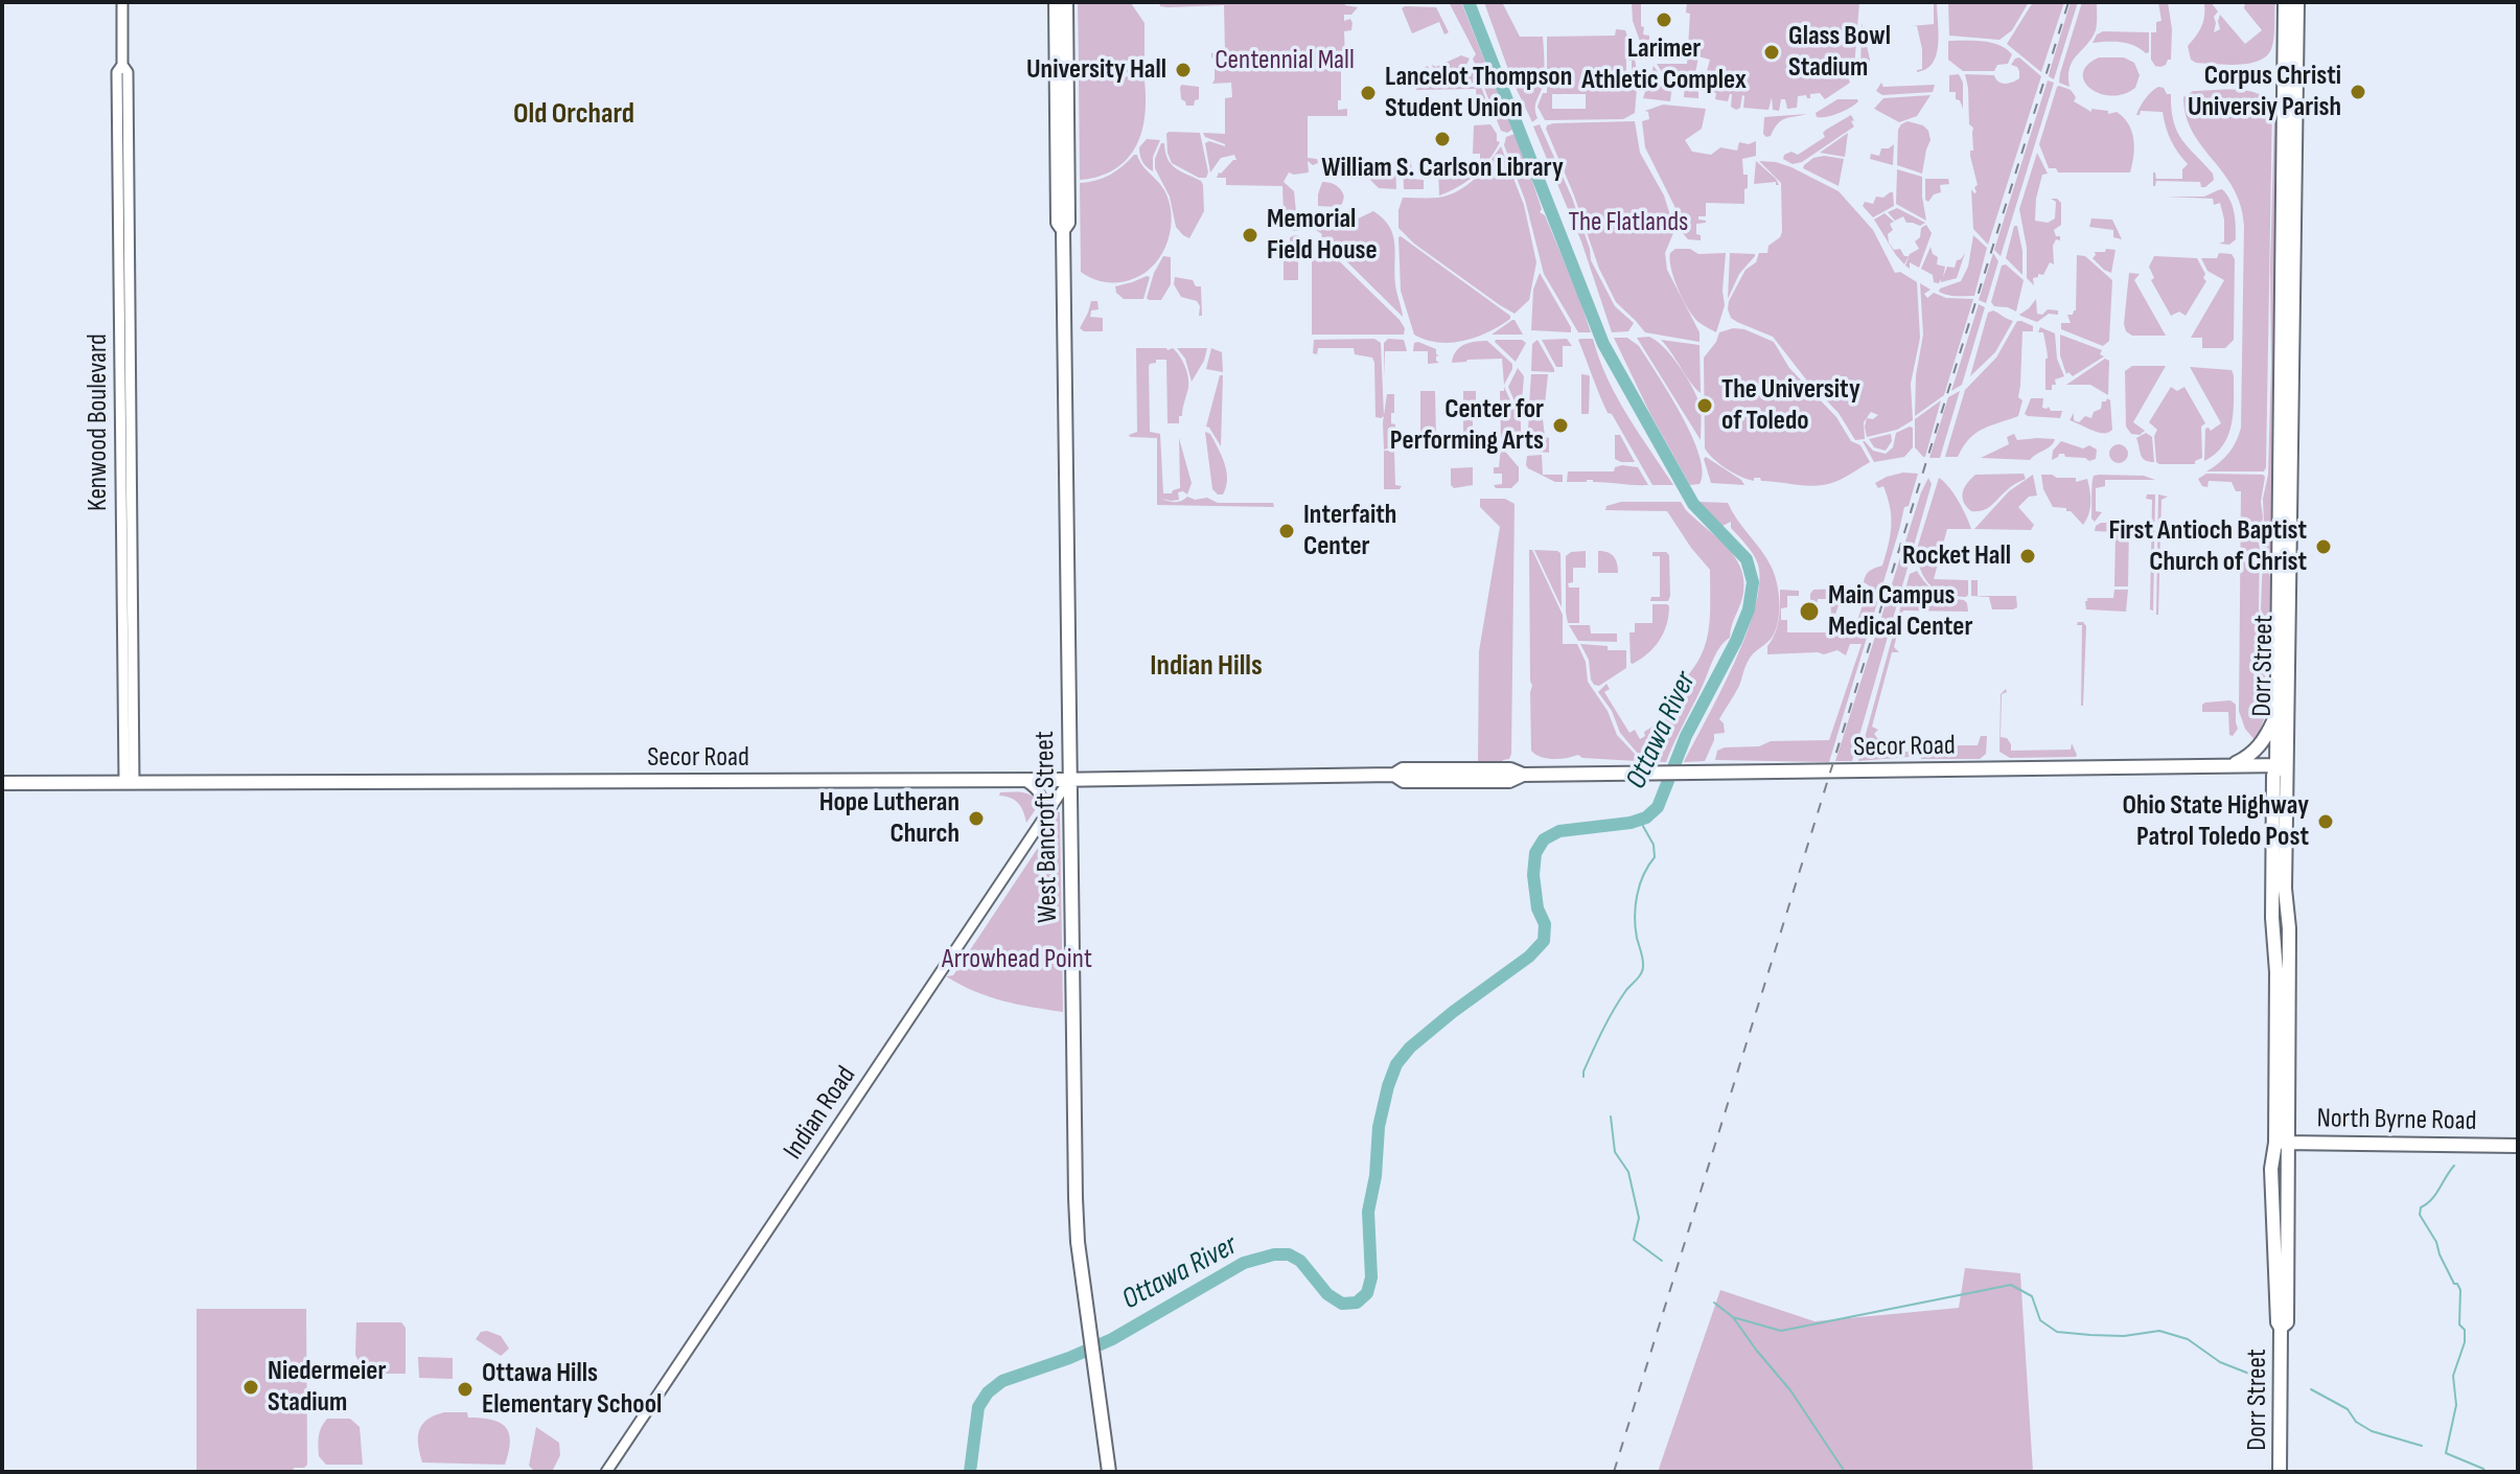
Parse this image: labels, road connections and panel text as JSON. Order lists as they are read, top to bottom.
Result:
{
  "streets": {
    "main road": [
      "Dorr Street",
      "Secor Road",
      "West Bancroft Street",
      "North Byrne Road"
    ],
    "street": ["Kenwood Boulevard", "Indian Road"]
  },
  "crossings": [
    ["Kenwood Boulevard", "Secor Road"],
    ["Dorr Street", "Secor Road"],
    ["Dorr Street", "North Byrne Road"],
    ["Secor Road", "West Bancroft Street"],
    ["Secor Road", "Indian Road"],
    ["West Bancroft Street", "Indian Road"]
  ],
  "districts": ["Old Orchard", "Indian Hills"],
  "water": ["Ottawa River"],
  "parks": ["Centennial Mall", "The Flatlands", "Arrowhead Point"],
  "places": [
    "Larimer Athletic Complex",
    "Glass Bowl Stadium",
    "University Hall",
    "Corpus Christi Universiy Parish",
    "Lancelot Thompson Student Union",
    "William S. Carlson Library",
    "Memorial Field House",
    "The University of Toledo",
    "Center for Performing Arts",
    "Interfaith Center",
    "First Antioch Baptist Church of Christ",
    "Rocket Hall",
    "Main Campus Medical Center",
    "Hope Lutheran Church",
    "Ohio State Highway Patrol Toledo Post",
    "Niedermeier Stadium",
    "Ottawa Hills Elementary School"
  ]
}
